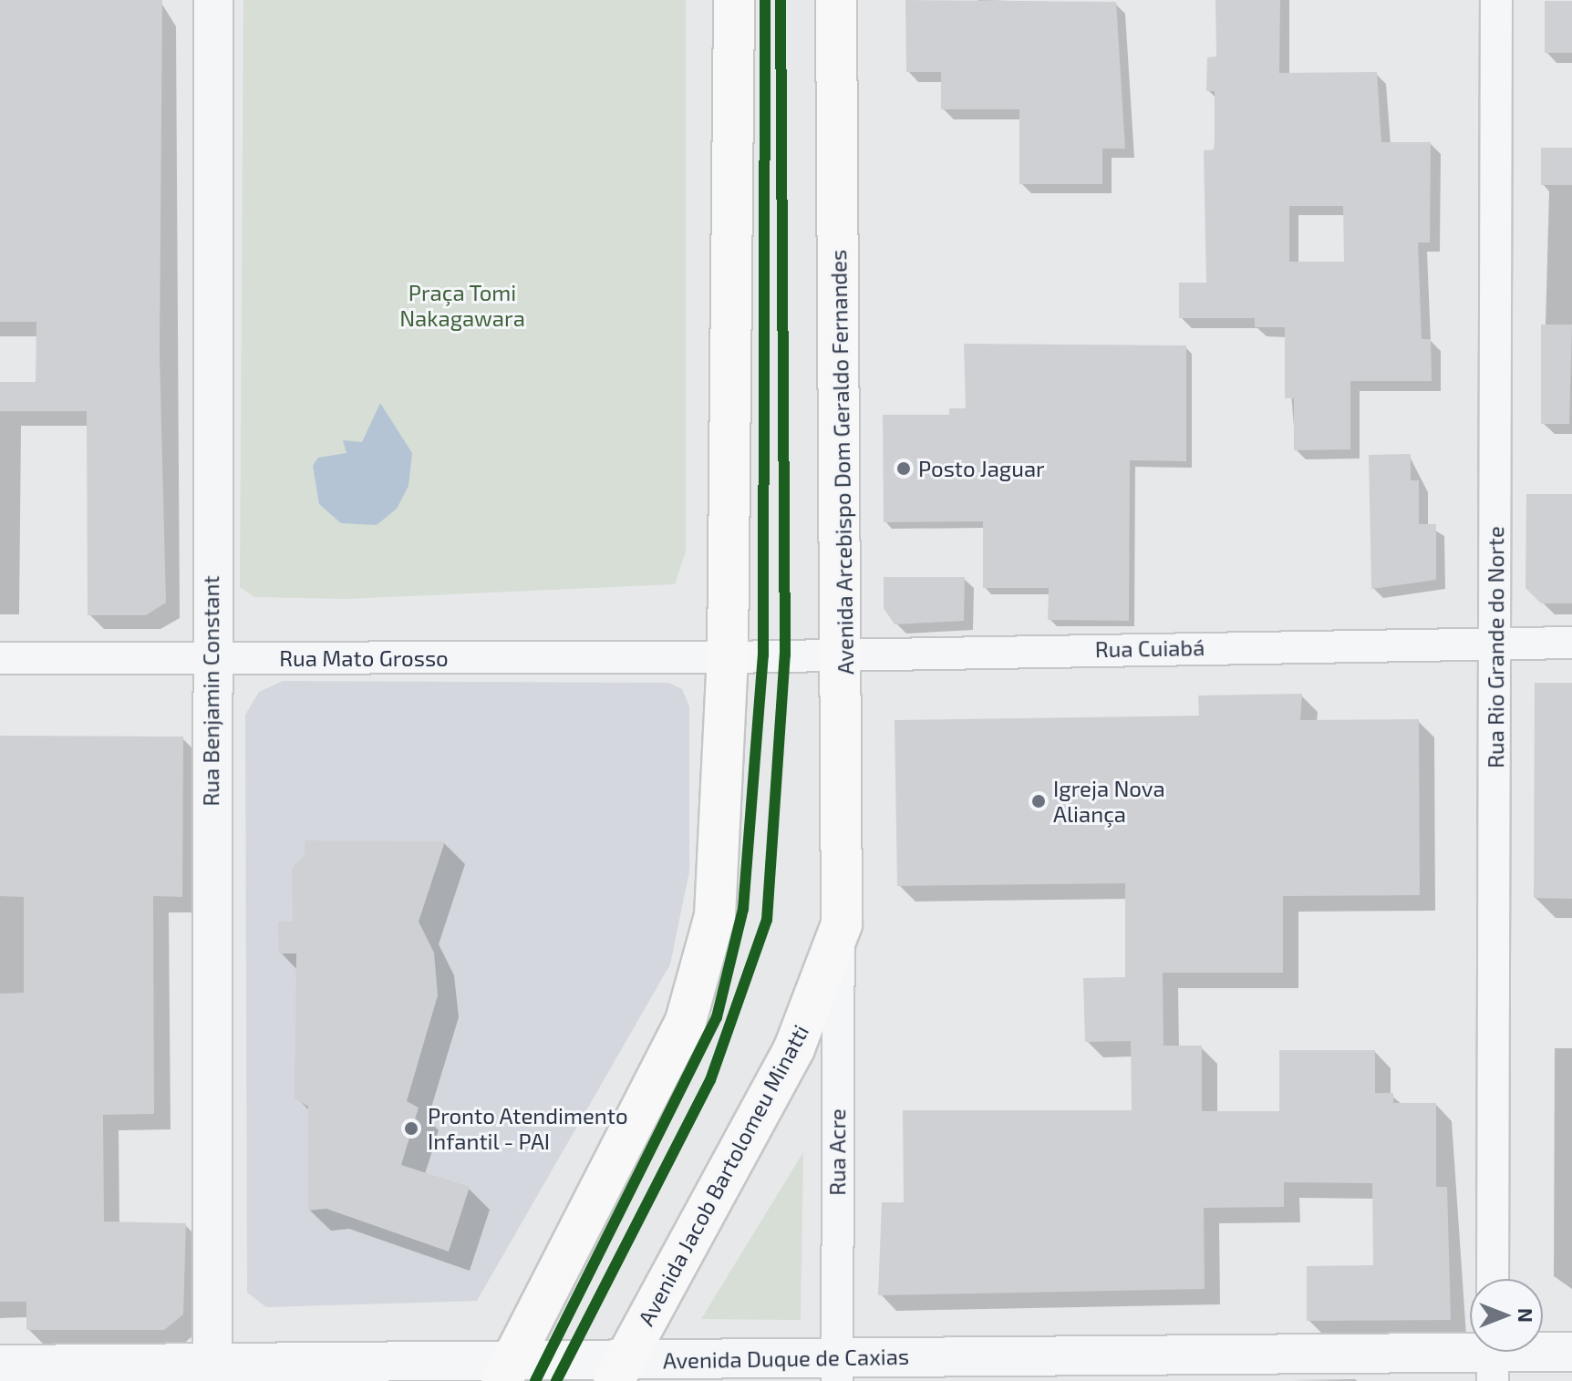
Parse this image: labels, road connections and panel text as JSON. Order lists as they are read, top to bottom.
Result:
{
  "streets": {
    "main road": ["Avenida Arcebispo Dom Geraldo Fernandes", "Avenida Jacob Bartolomeu Minatti"],
    "street": [
      "Rua Rio Grande do Norte",
      "Rua Cuiabá",
      "Rua Mato Grosso",
      "Rua Benjamin Constant",
      "Rua Acre",
      "Avenida Duque de Caxias"
    ]
  },
  "crossings": [
    ["Avenida Arcebispo Dom Geraldo Fernandes", "Rua Cuiabá"],
    ["Avenida Arcebispo Dom Geraldo Fernandes", "Rua Acre"],
    ["Avenida Arcebispo Dom Geraldo Fernandes", "Avenida Jacob Bartolomeu Minatti"],
    ["Rua Rio Grande do Norte", "Rua Cuiabá"],
    ["Rua Cuiabá", "Rua Mato Grosso"],
    ["Rua Mato Grosso", "Rua Benjamin Constant"],
    ["Rua Benjamin Constant", "Avenida Duque de Caxias"],
    ["Rua Acre", "Avenida Jacob Bartolomeu Minatti"],
    ["Rua Acre", "Avenida Duque de Caxias"],
    ["Avenida Jacob Bartolomeu Minatti", "Avenida Duque de Caxias"]
  ],
  "parks": ["Praça Tomi Nakagawara"],
  "places": ["Posto Jaguar", "Igreja Nova Aliança", "Pronto Atendimento Infantil - PAI"],
  "north": "right"
}
